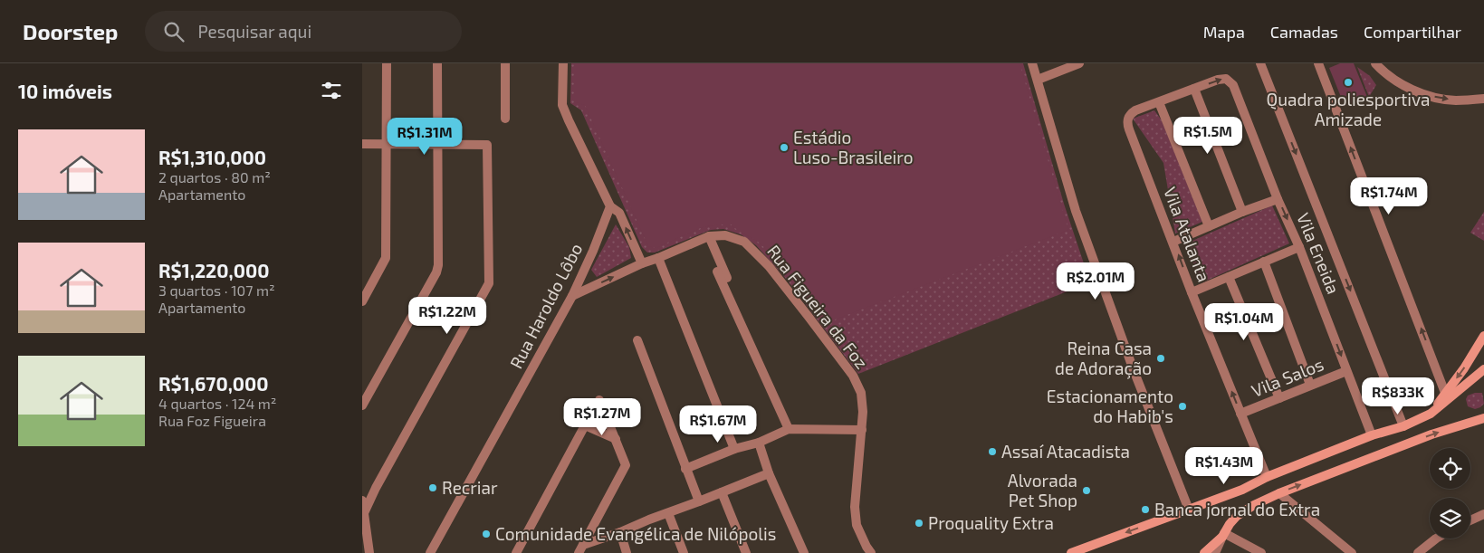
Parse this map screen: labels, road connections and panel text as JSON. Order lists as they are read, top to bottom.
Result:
{
  "streets": {
    "street": [
      "Vila Atalanta",
      "Vila Eneida",
      "Rua Haroldo Lôbo",
      "Rua Figueira da Foz",
      "Vila Salos"
    ]
  },
  "crossings": [
    ["Vila Atalanta", "Vila Salos"],
    ["Vila Eneida", "Vila Salos"],
    ["Rua Haroldo Lôbo", "Rua Figueira da Foz"]
  ],
  "places": [
    "Quadra poliesportiva Amizade",
    "Estádio Luso-Brasileiro",
    "Reina Casa de Adoração",
    "Estacionamento do Habib's",
    "Assaí Atacadista",
    "Recriar",
    "Alvorada Pet Shop",
    "Banca jornal do Extra",
    "Proquality Extra",
    "Comunidade Evangélica de Nilópolis"
  ],
  "page": {
    "header": "Doorstep",
    "search": "Pesquisar aqui",
    "nav": ["Mapa", "Camadas", "Compartilhar"],
    "heading": "10 imóveis",
    "price": [
      "R$1.5M",
      "R$1.31M",
      "R$1.74M",
      "R$2.01M",
      "R$1.22M",
      "R$1.04M",
      "R$833K",
      "R$1.27M",
      "R$1.67M",
      "R$1.43M"
    ],
    "list": [
      {
        "name": "R$1,310,000",
        "note": "2 quartos · 80 m² · Apartamento"
      },
      {
        "name": "R$1,220,000",
        "note": "3 quartos · 107 m² · Apartamento"
      },
      {
        "name": "R$1,670,000",
        "note": "4 quartos · 124 m² · Rua Foz Figueira"
      }
    ]
  }
}
